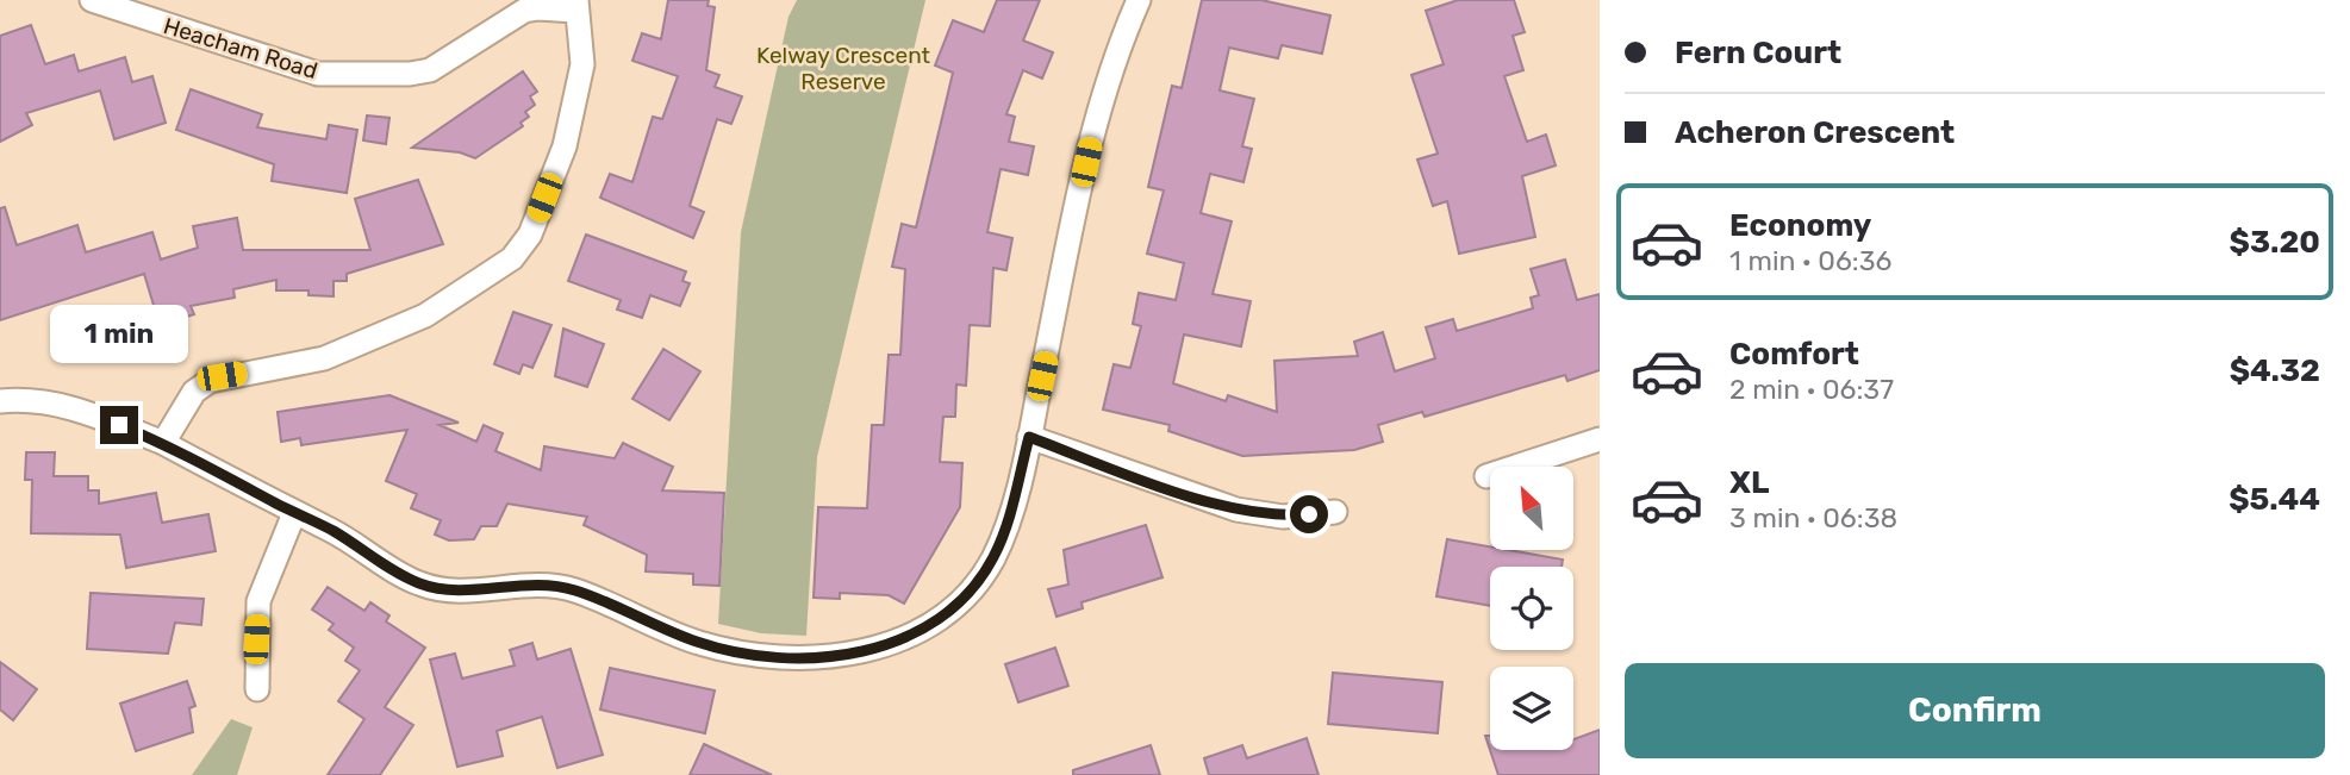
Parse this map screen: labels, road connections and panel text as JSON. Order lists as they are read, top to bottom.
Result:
{
  "streets": {
    "street": ["Heacham Road"]
  },
  "parks": ["Kelway Crescent Reserve"],
  "north": "top left",
  "page": {
    "banner": ["Fern Court", "Acheron Crescent"],
    "list": [
      {
        "name": "Economy",
        "note": "1 min · 06:36",
        "value": "$3.20"
      },
      {
        "name": "Comfort",
        "note": "2 min · 06:37",
        "value": "$4.32"
      },
      {
        "name": "XL",
        "note": "3 min · 06:38",
        "value": "$5.44"
      }
    ],
    "bubble": "1 min",
    "buttons": "Confirm"
  }
}
